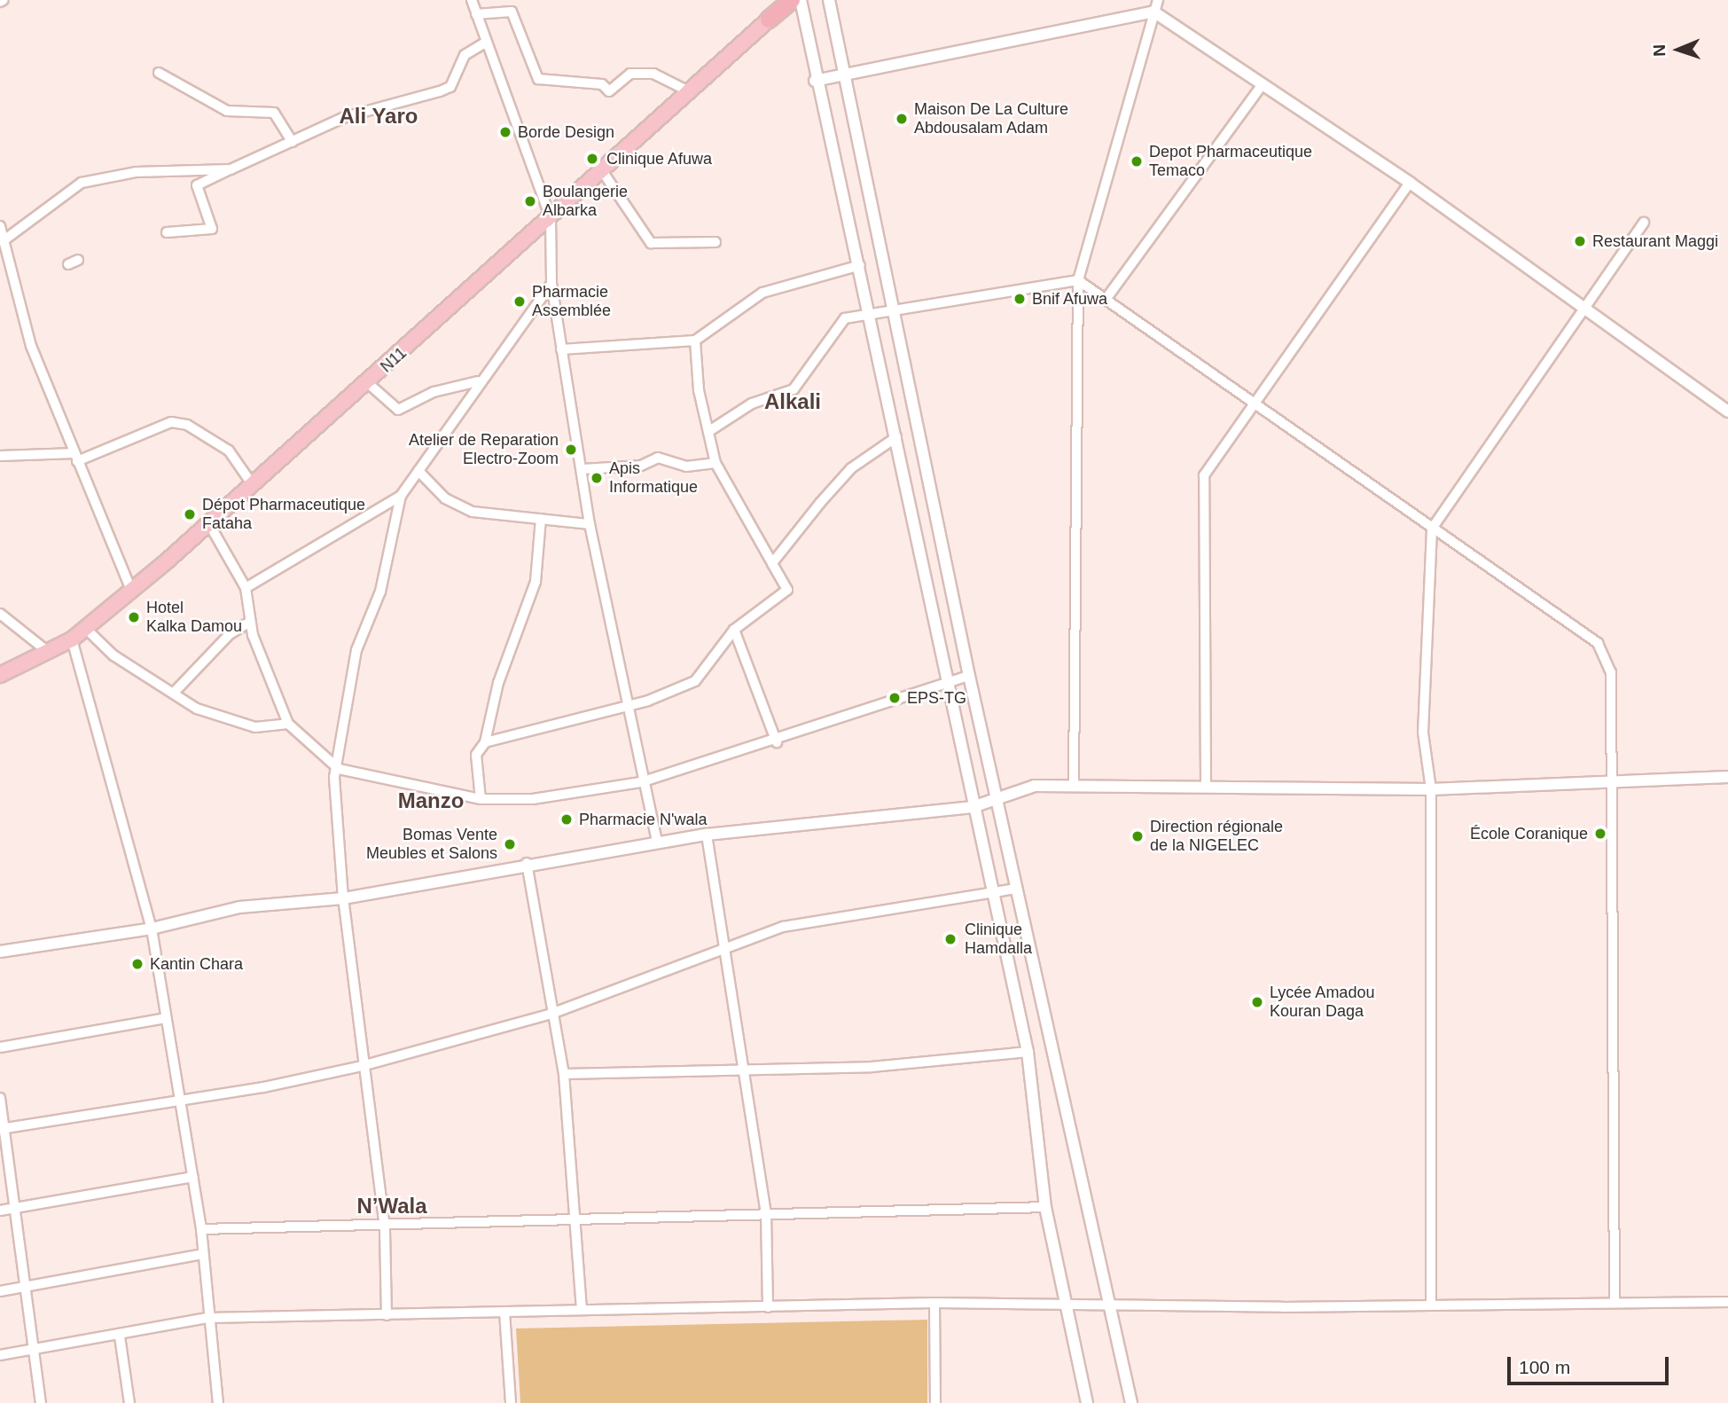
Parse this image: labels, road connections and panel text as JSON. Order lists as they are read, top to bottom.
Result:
{
  "streets": {
    "main road": ["N11"]
  },
  "districts": [
    "Ali Yaro",
    "Alkali",
    "Manzo",
    "N’Wala"
  ],
  "places": [
    "Maison De La Culture Abdousalam Adam",
    "Borde Design",
    "Clinique Afuwa",
    "Depot Pharmaceutique Temaco",
    "Boulangerie Albarka",
    "Restaurant Maggi",
    "Bnif Afuwa",
    "Pharmacie Assemblée",
    "Atelier de Reparation Electro-Zoom",
    "Apis Informatique",
    "Dépot Pharmaceutique Fataha",
    "Hotel Kalka Damou",
    "EPS-TG",
    "Pharmacie N'wala",
    "École Coranique",
    "Direction régionale de la NIGELEC",
    "Bomas Vente Meubles et Salons",
    "Clinique Hamdalla",
    "Kantin Chara",
    "Lycée Amadou Kouran Daga"
  ],
  "scale_bar": "100 m",
  "north": "left"
}
